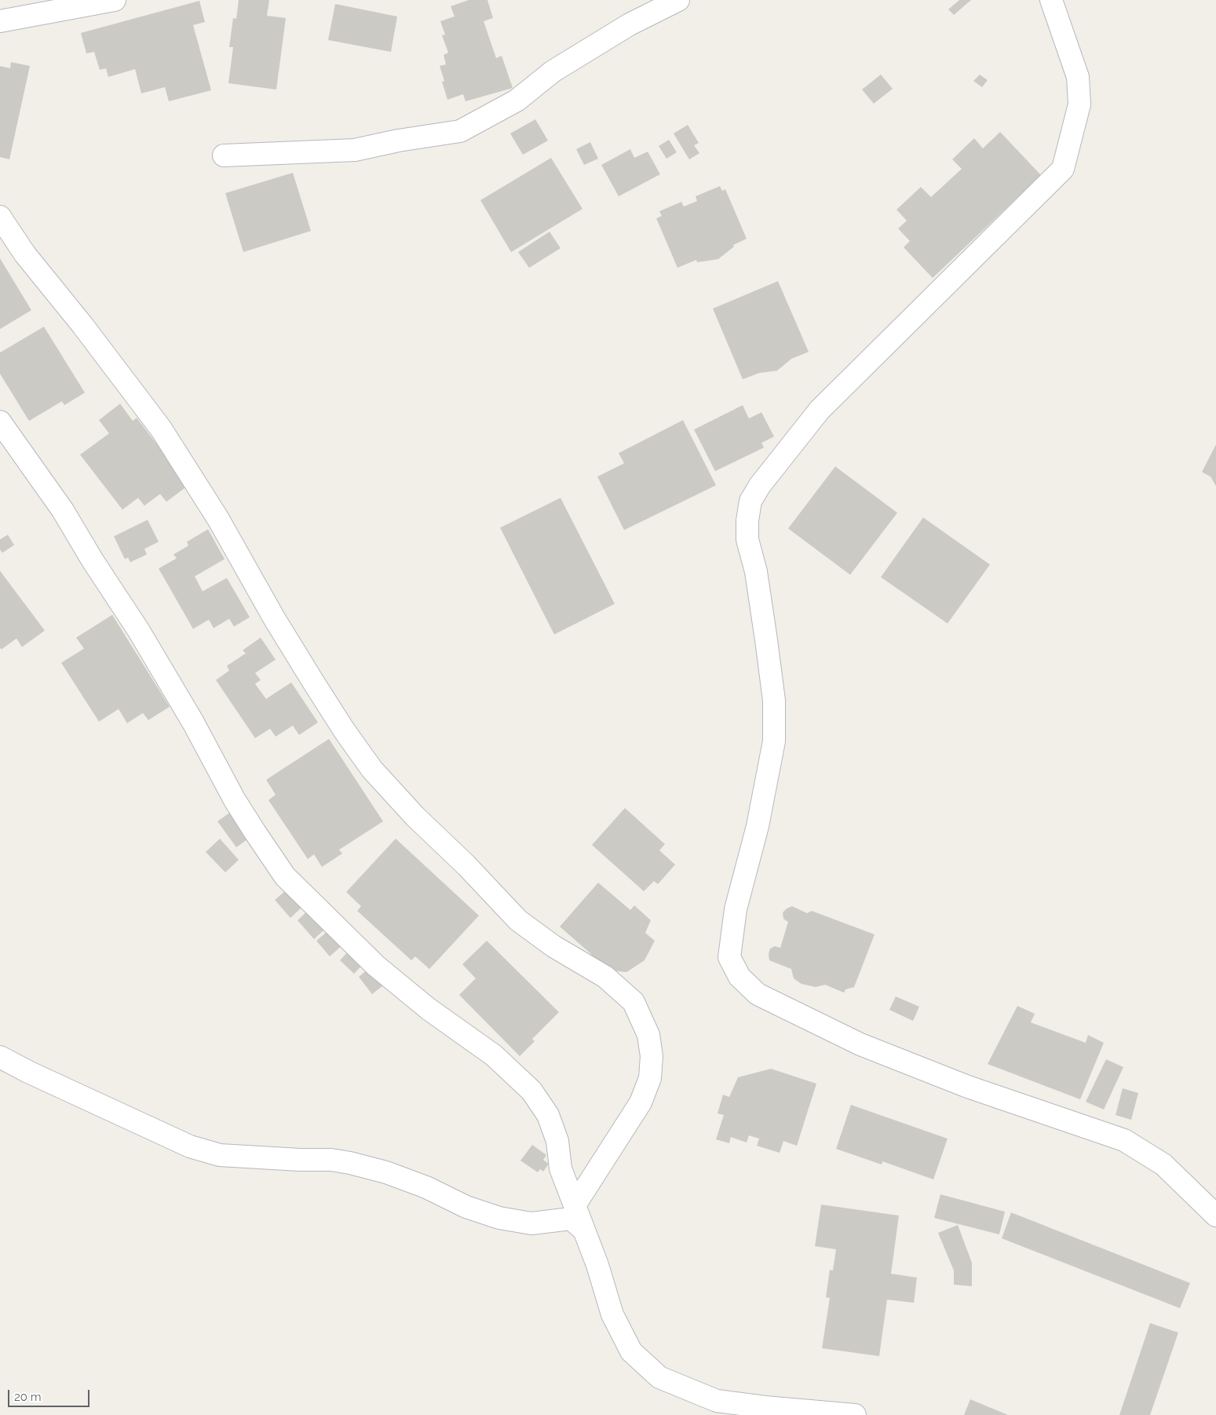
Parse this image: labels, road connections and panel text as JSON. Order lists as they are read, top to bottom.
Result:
{
  "scale_bar": "20 m"
}
